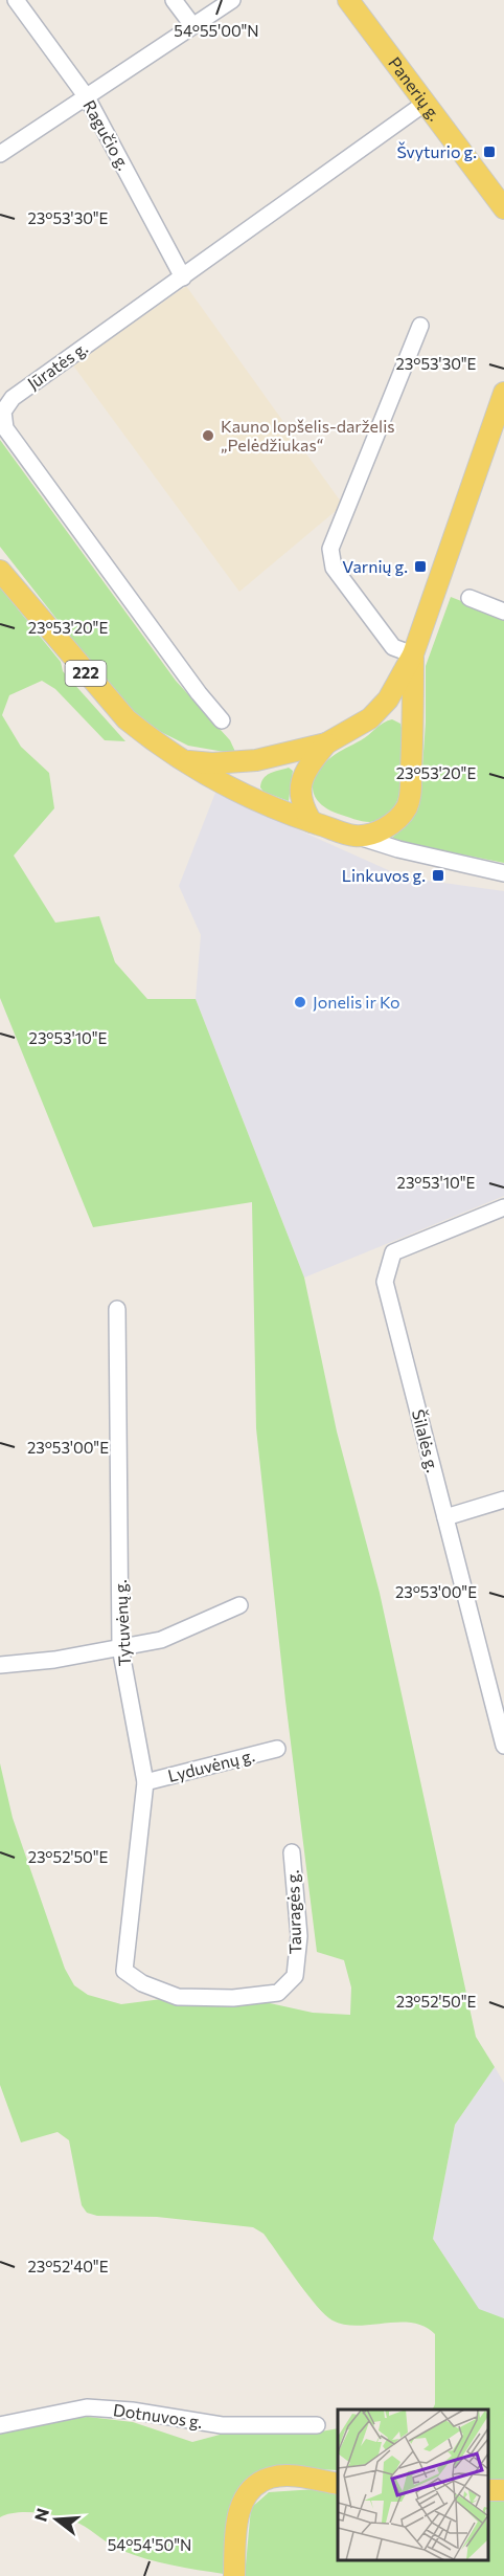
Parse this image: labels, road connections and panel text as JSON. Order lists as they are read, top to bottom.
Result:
{
  "streets": {
    "main road": ["Panerių g.", "222"],
    "street": [
      "Ragučio g.",
      "Jūratės g.",
      "Šilalės g.",
      "Tytuvėnų g.",
      "Lyduvėnų g.",
      "Tauragės g.",
      "Dotnuvos g."
    ]
  },
  "crossings": [
    ["Panerių g.", "Jūratės g."],
    ["Ragučio g.", "Jūratės g."],
    ["Tytuvėnų g.", "Lyduvėnų g."],
    ["Tytuvėnų g.", "Tauragės g."]
  ],
  "places": {
    "transit": ["Švyturio g.", "Varnių g.", "Linkuvos g."],
    "other": ["Kauno lopšelis-darželis „Pelėdžiukas“", "Jonelis ir Ko"]
  },
  "north": "left",
  "coordinates": [
    "54°55'00\"N",
    "23°53'30\"E",
    "23°53'20\"E",
    "23°53'10\"E",
    "23°53'00\"E",
    "23°52'50\"E",
    "23°52'40\"E",
    "54°54'50\"N"
  ]
}
